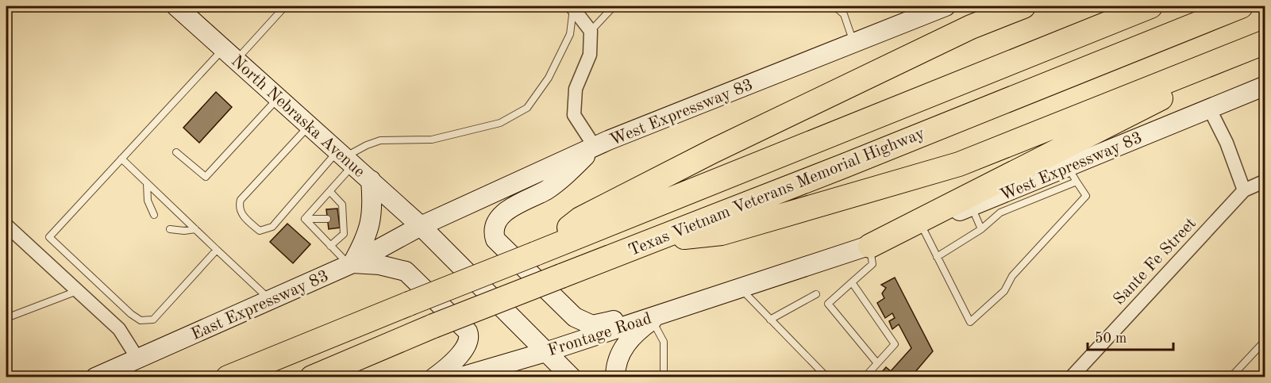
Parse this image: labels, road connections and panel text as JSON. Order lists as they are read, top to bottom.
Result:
{
  "streets": {
    "highway": ["Texas Vietnam Veterans Memorial Highway"],
    "main road": [
      "West Expressway 83",
      "North Nebraska Avenue",
      "East Expressway 83",
      "Frontage Road"
    ],
    "street": ["Sante Fe Street"]
  },
  "crossings": [
    ["West Expressway 83", "North Nebraska Avenue"],
    ["West Expressway 83", "East Expressway 83"],
    ["West Expressway 83", "Frontage Road"],
    ["North Nebraska Avenue", "East Expressway 83"],
    ["North Nebraska Avenue", "Frontage Road"]
  ],
  "scale_bar": "50 m"
}
